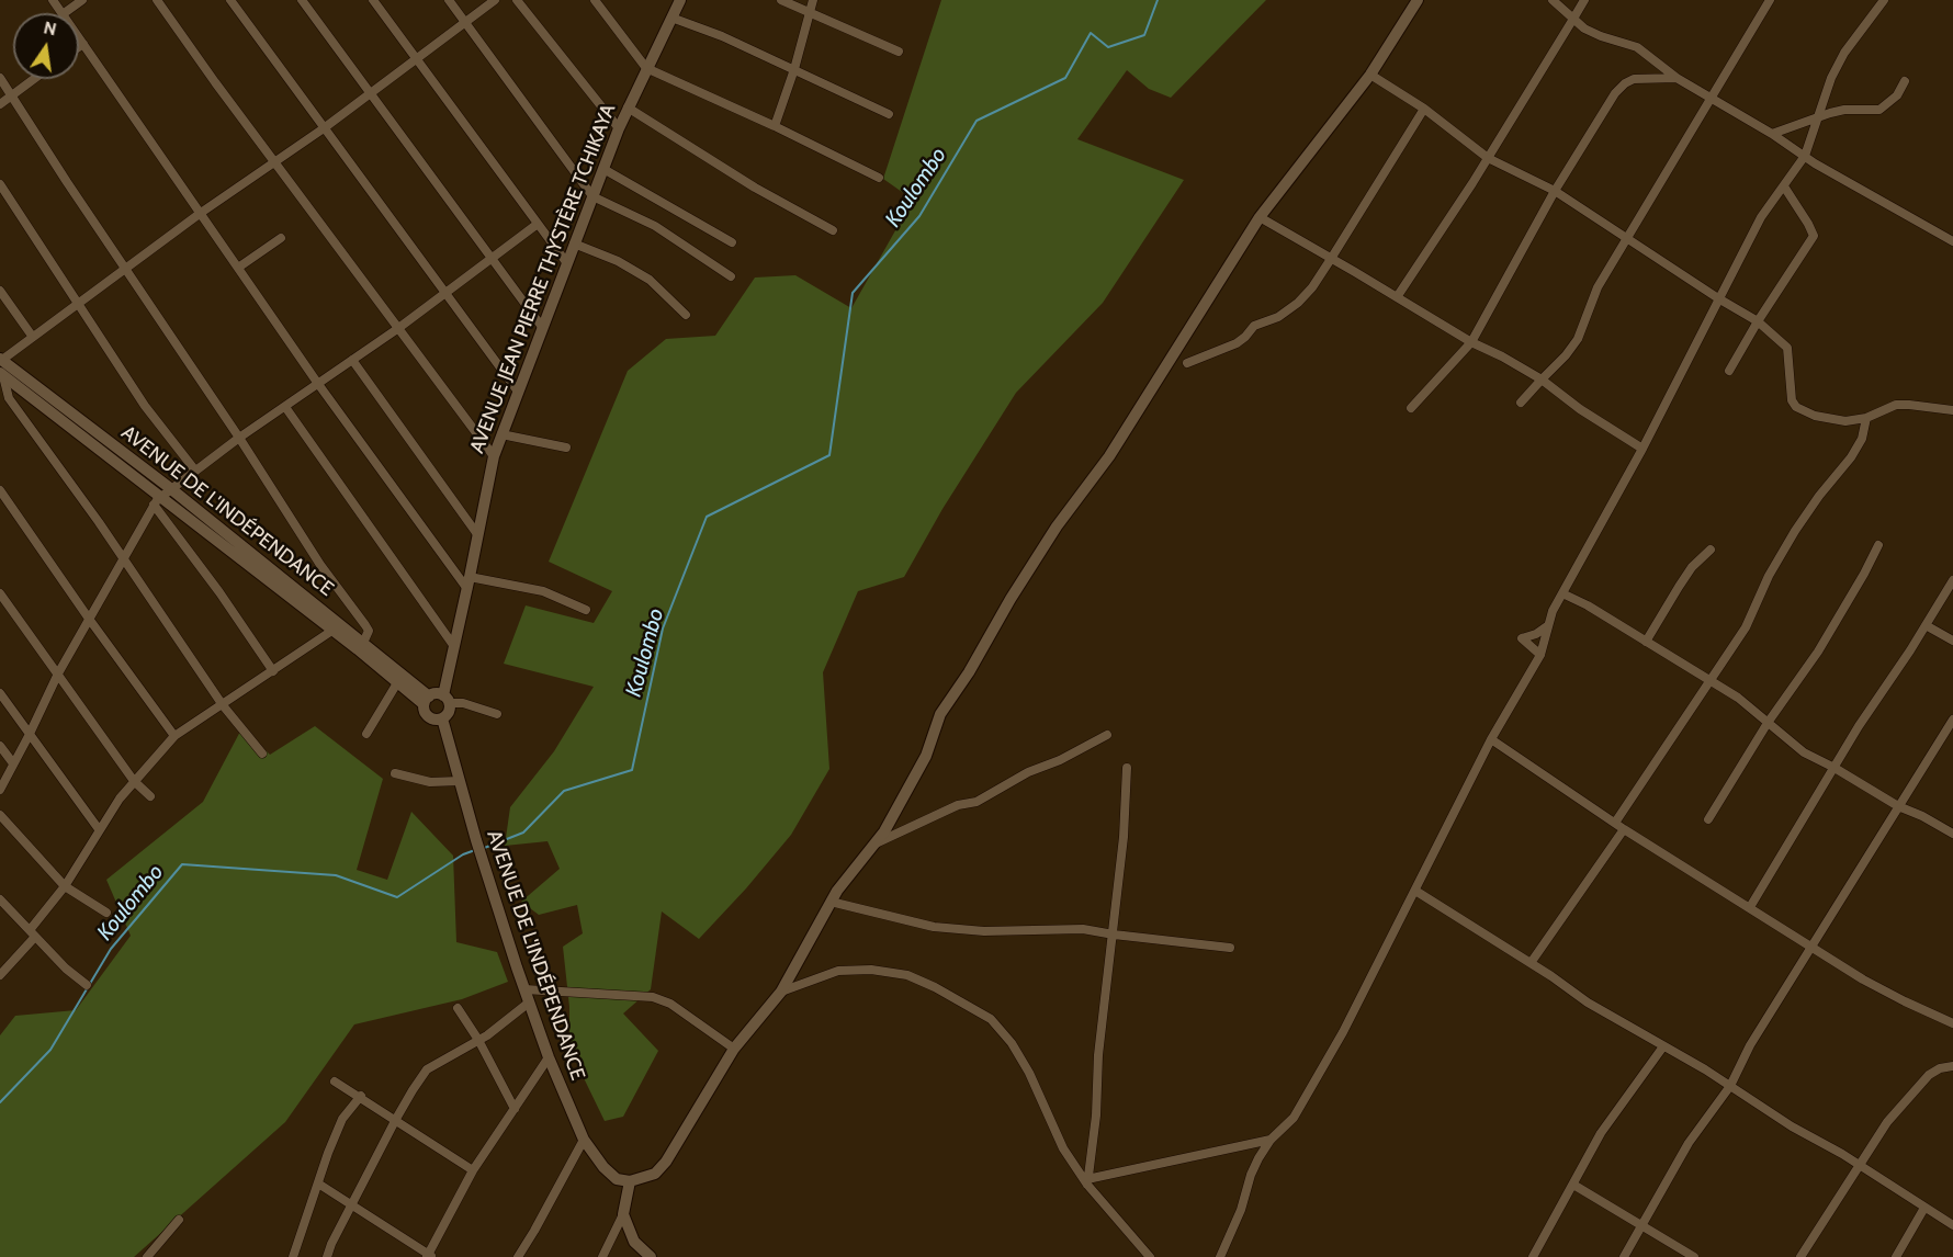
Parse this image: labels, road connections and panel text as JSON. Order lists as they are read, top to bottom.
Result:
{
  "streets": {
    "street": ["AVENUE JEAN PIERRE THYSTÈRE TCHIKAYA", "AVENUE DE L'INDÉPENDANCE"]
  },
  "crossings": [
    ["AVENUE JEAN PIERRE THYSTÈRE TCHIKAYA", "AVENUE DE L'INDÉPENDANCE"]
  ],
  "water": ["Koulombo"],
  "north": "top"
}
